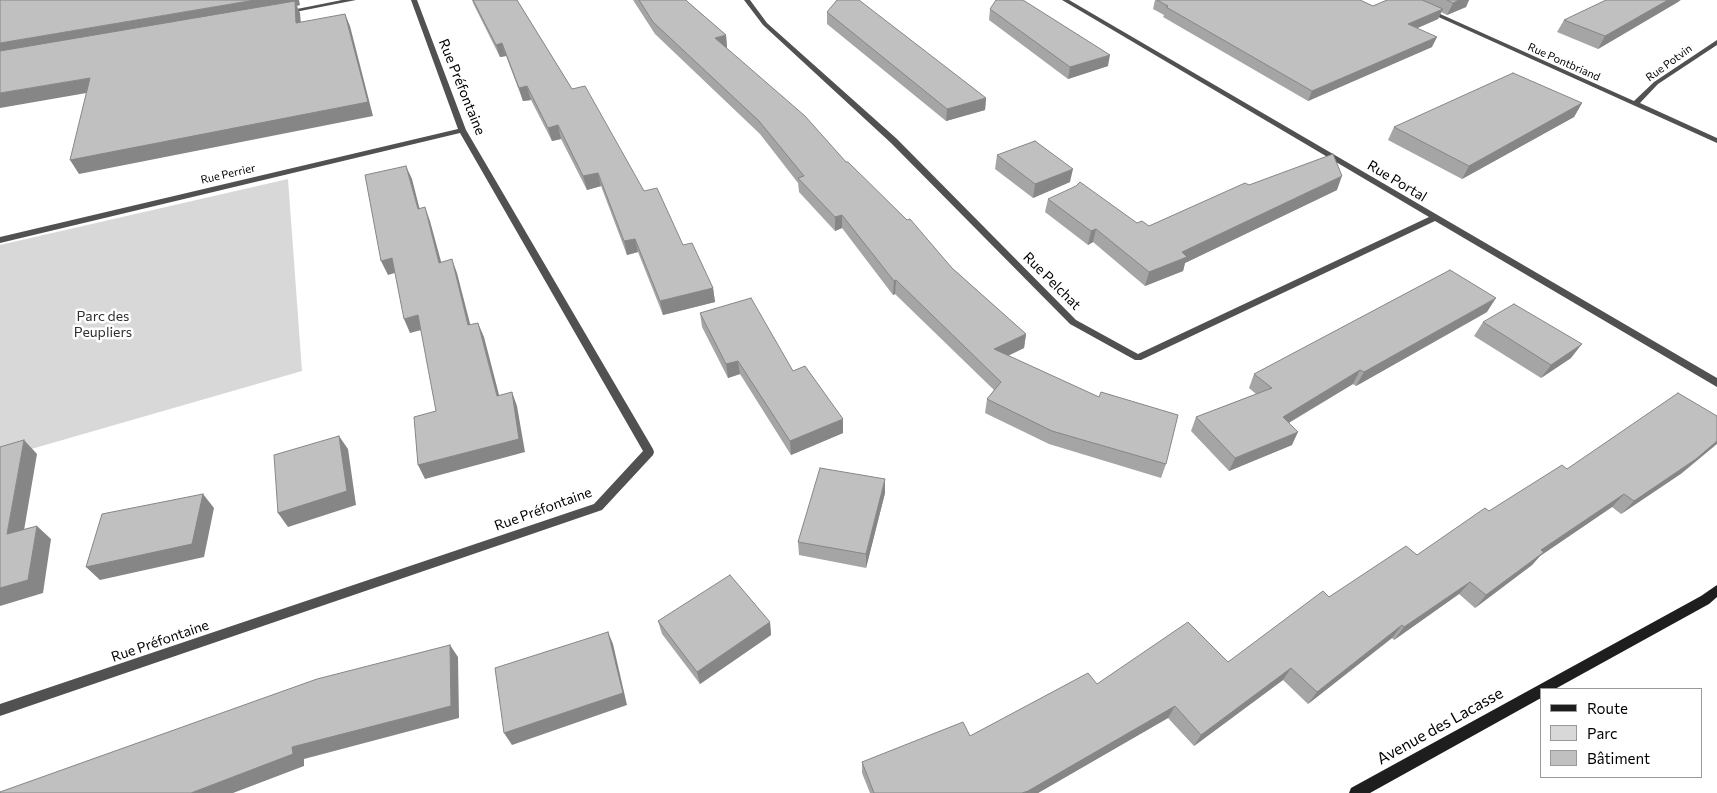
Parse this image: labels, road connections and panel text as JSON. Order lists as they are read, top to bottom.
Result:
{
  "streets": {
    "street": [
      "Rue Pontbriand",
      "Rue Potvin",
      "Rue Préfontaine",
      "Rue Perrier",
      "Rue Portal",
      "Rue Pelchat",
      "Avenue des Lacasse"
    ]
  },
  "crossings": [
    ["Rue Pontbriand", "Rue Potvin"],
    ["Rue Préfontaine", "Rue Perrier"],
    ["Rue Portal", "Rue Pelchat"]
  ],
  "parks": ["Parc des Peupliers"],
  "legend": ["Route", "Parc", "Bâtiment"]
}
